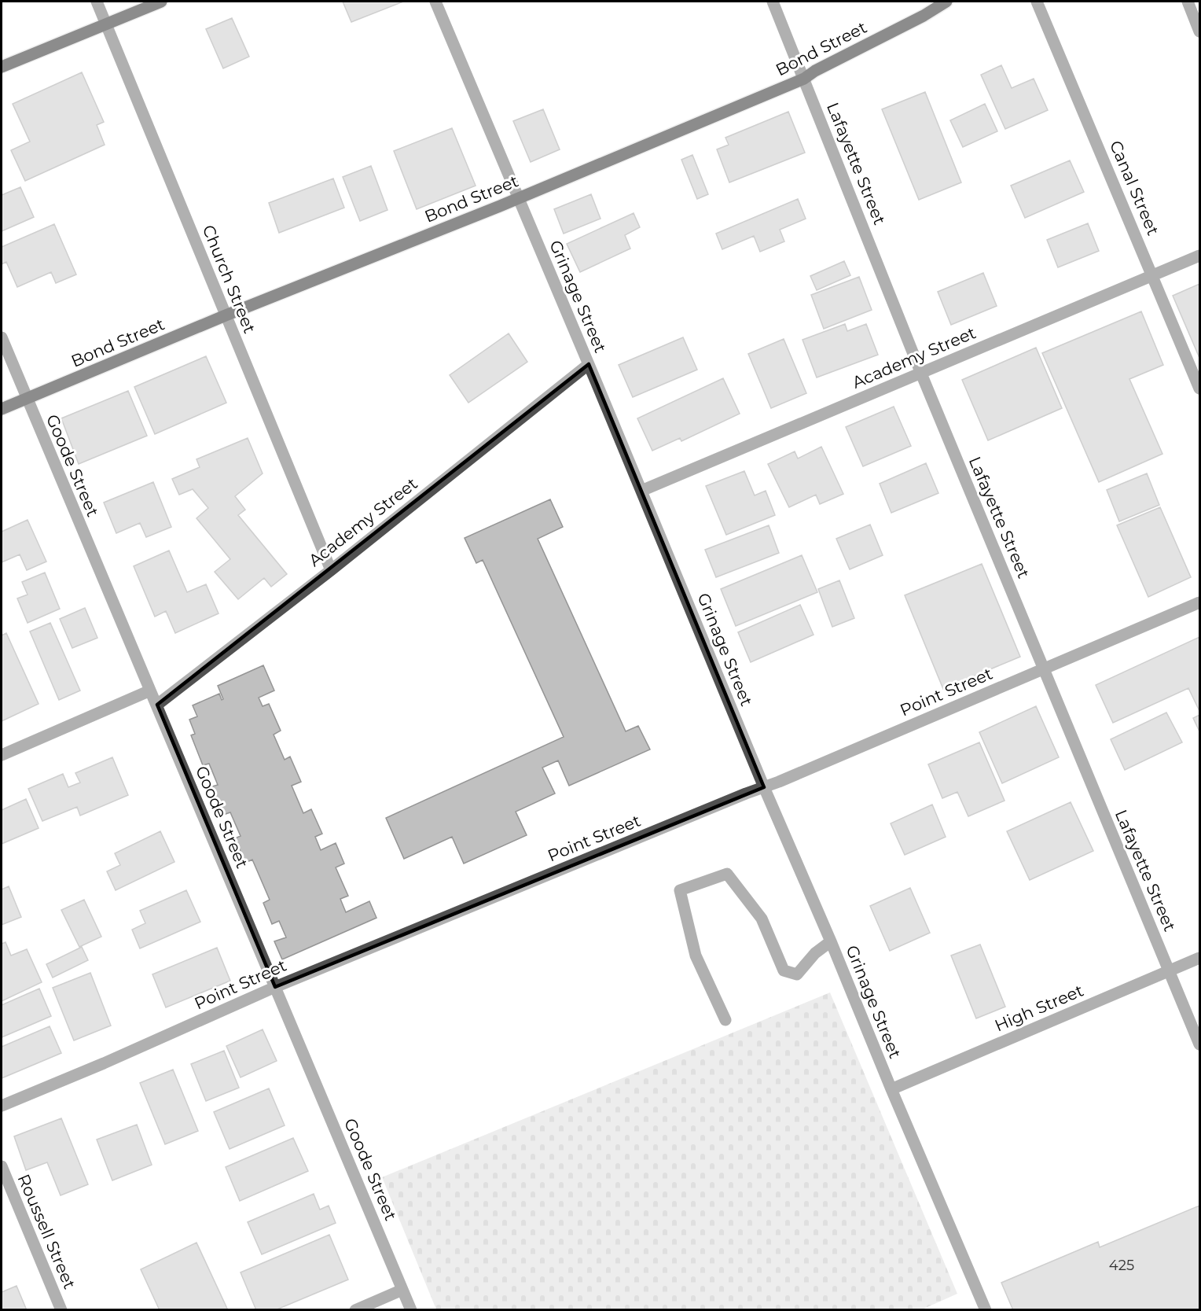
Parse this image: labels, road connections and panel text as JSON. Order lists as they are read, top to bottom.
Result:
{
  "streets": {
    "main road": ["Bond Street"],
    "street": [
      "Lafayette Street",
      "Canal Street",
      "Church Street",
      "Grinage Street",
      "Academy Street",
      "Goode Street",
      "Point Street",
      "High Street",
      "Roussell Street"
    ]
  },
  "crossings": [
    ["Bond Street", "Lafayette Street"],
    ["Bond Street", "Church Street"],
    ["Bond Street", "Grinage Street"],
    ["Bond Street", "Goode Street"],
    ["Lafayette Street", "Academy Street"],
    ["Lafayette Street", "Point Street"],
    ["Lafayette Street", "High Street"],
    ["Canal Street", "Academy Street"],
    ["Church Street", "Academy Street"],
    ["Grinage Street", "Academy Street"],
    ["Grinage Street", "Point Street"],
    ["Grinage Street", "High Street"],
    ["Academy Street", "Goode Street"],
    ["Goode Street", "Point Street"]
  ],
  "house_numbers": ["425"]
}
